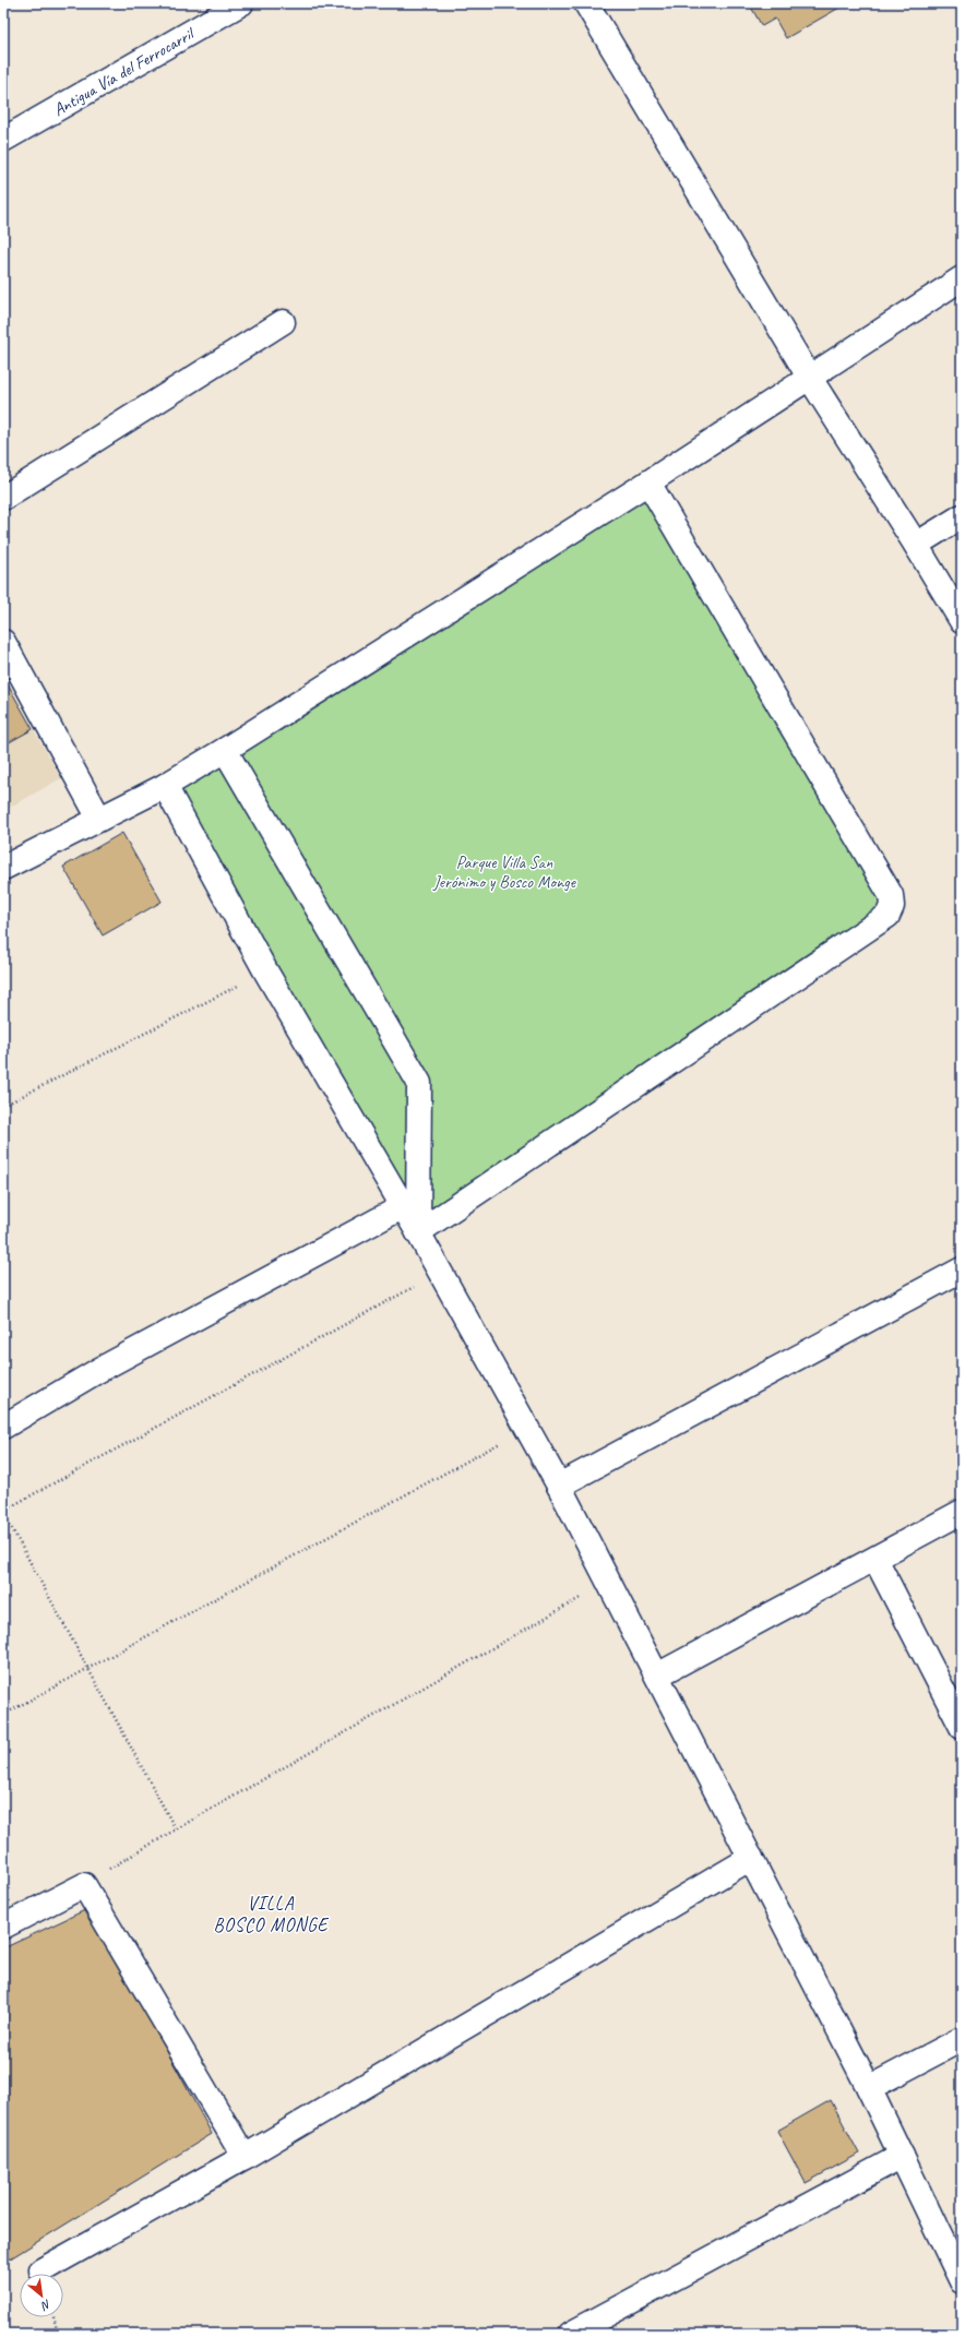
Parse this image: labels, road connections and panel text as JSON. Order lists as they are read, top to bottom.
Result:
{
  "streets": {
    "street": ["Antigua Vía del Ferrocarril"]
  },
  "districts": ["VILLA BOSCO MONGE"],
  "parks": ["Parque Villa San Jerónimo y Bosco Monge"],
  "north": "bottom right"
}
